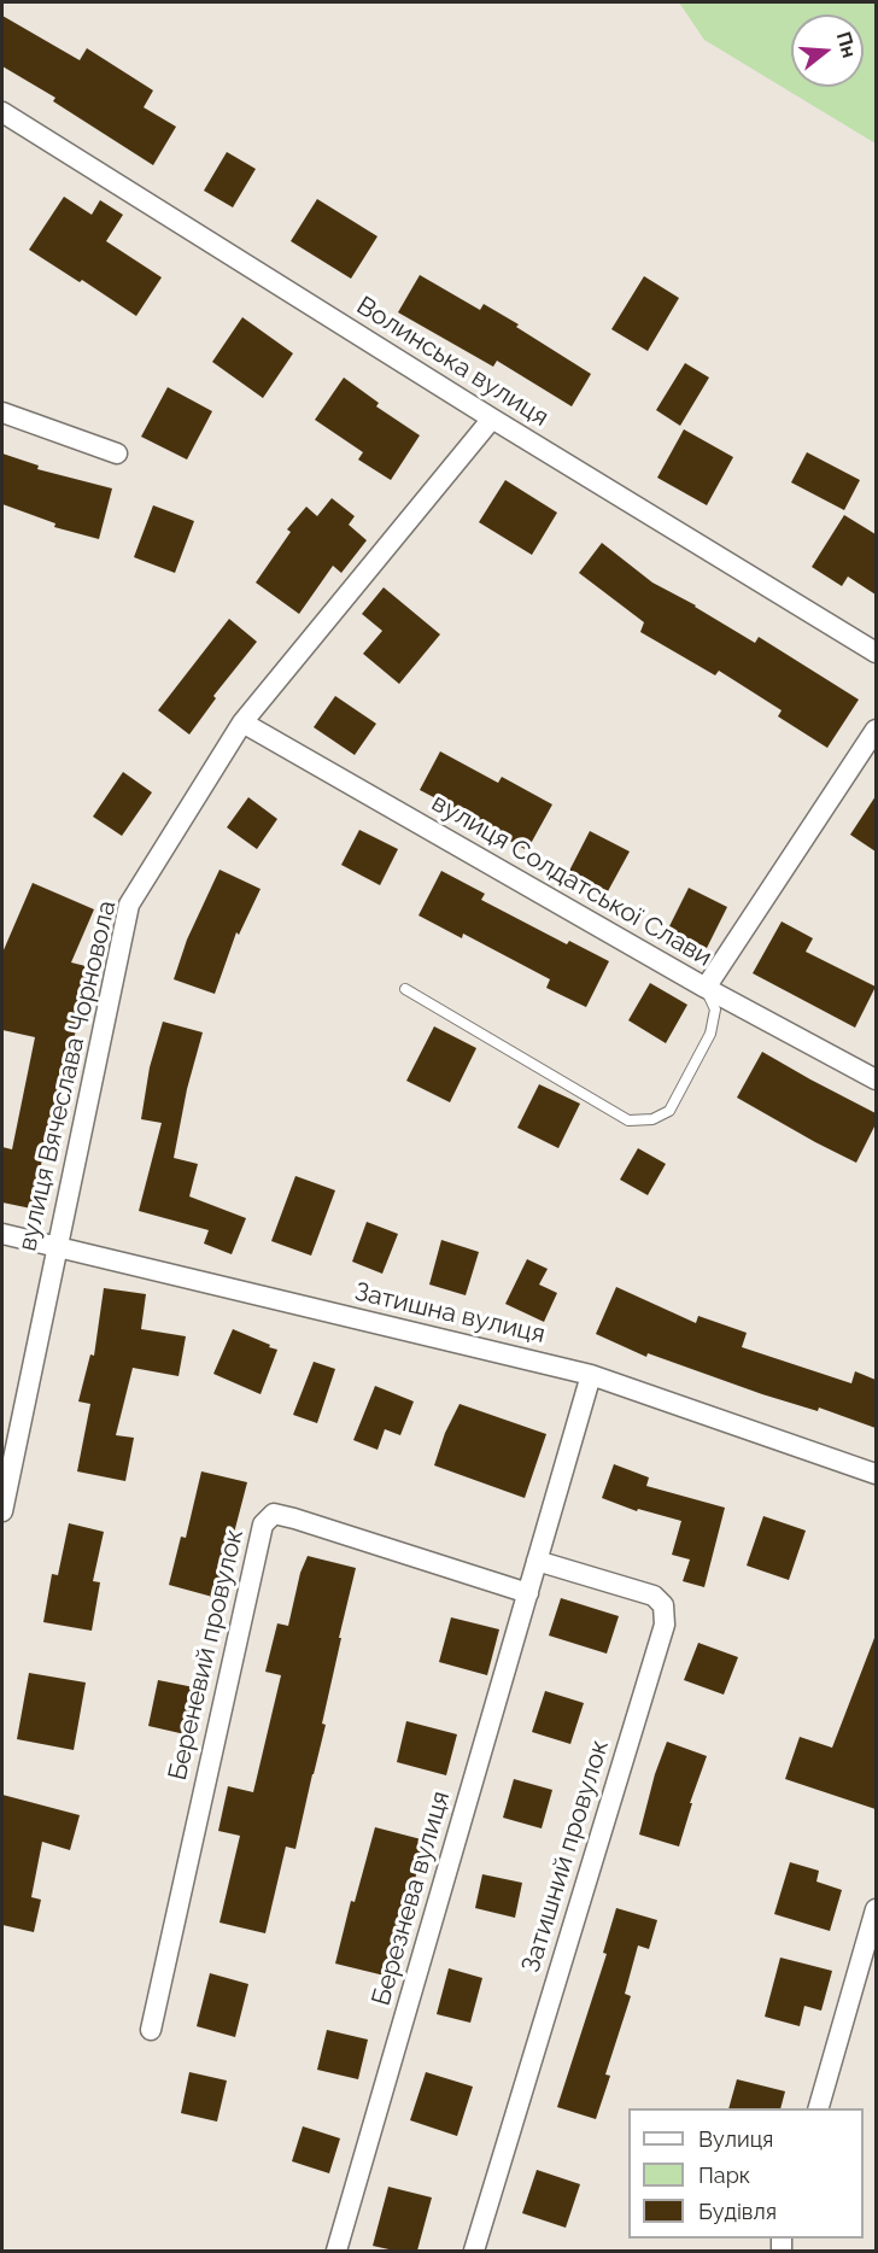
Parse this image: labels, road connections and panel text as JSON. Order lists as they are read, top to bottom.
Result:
{
  "streets": {
    "street": [
      "Волинська вулиця",
      "вулиця Солдатської Слави",
      "вулиця Вячеслава Чорновола",
      "Затишна вулиця",
      "Береневий провулок",
      "Затишний провулок",
      "Березнева вулиця"
    ]
  },
  "crossings": [
    ["Волинська вулиця", "вулиця Вячеслава Чорновола"],
    ["вулиця Солдатської Слави", "вулиця Вячеслава Чорновола"],
    ["вулиця Вячеслава Чорновола", "Затишна вулиця"],
    ["Затишна вулиця", "Березнева вулиця"],
    ["Береневий провулок", "Березнева вулиця"],
    ["Затишний провулок", "Березнева вулиця"]
  ],
  "legend": ["Вулиця", "Парк", "Будівля"],
  "north": "right"
}
